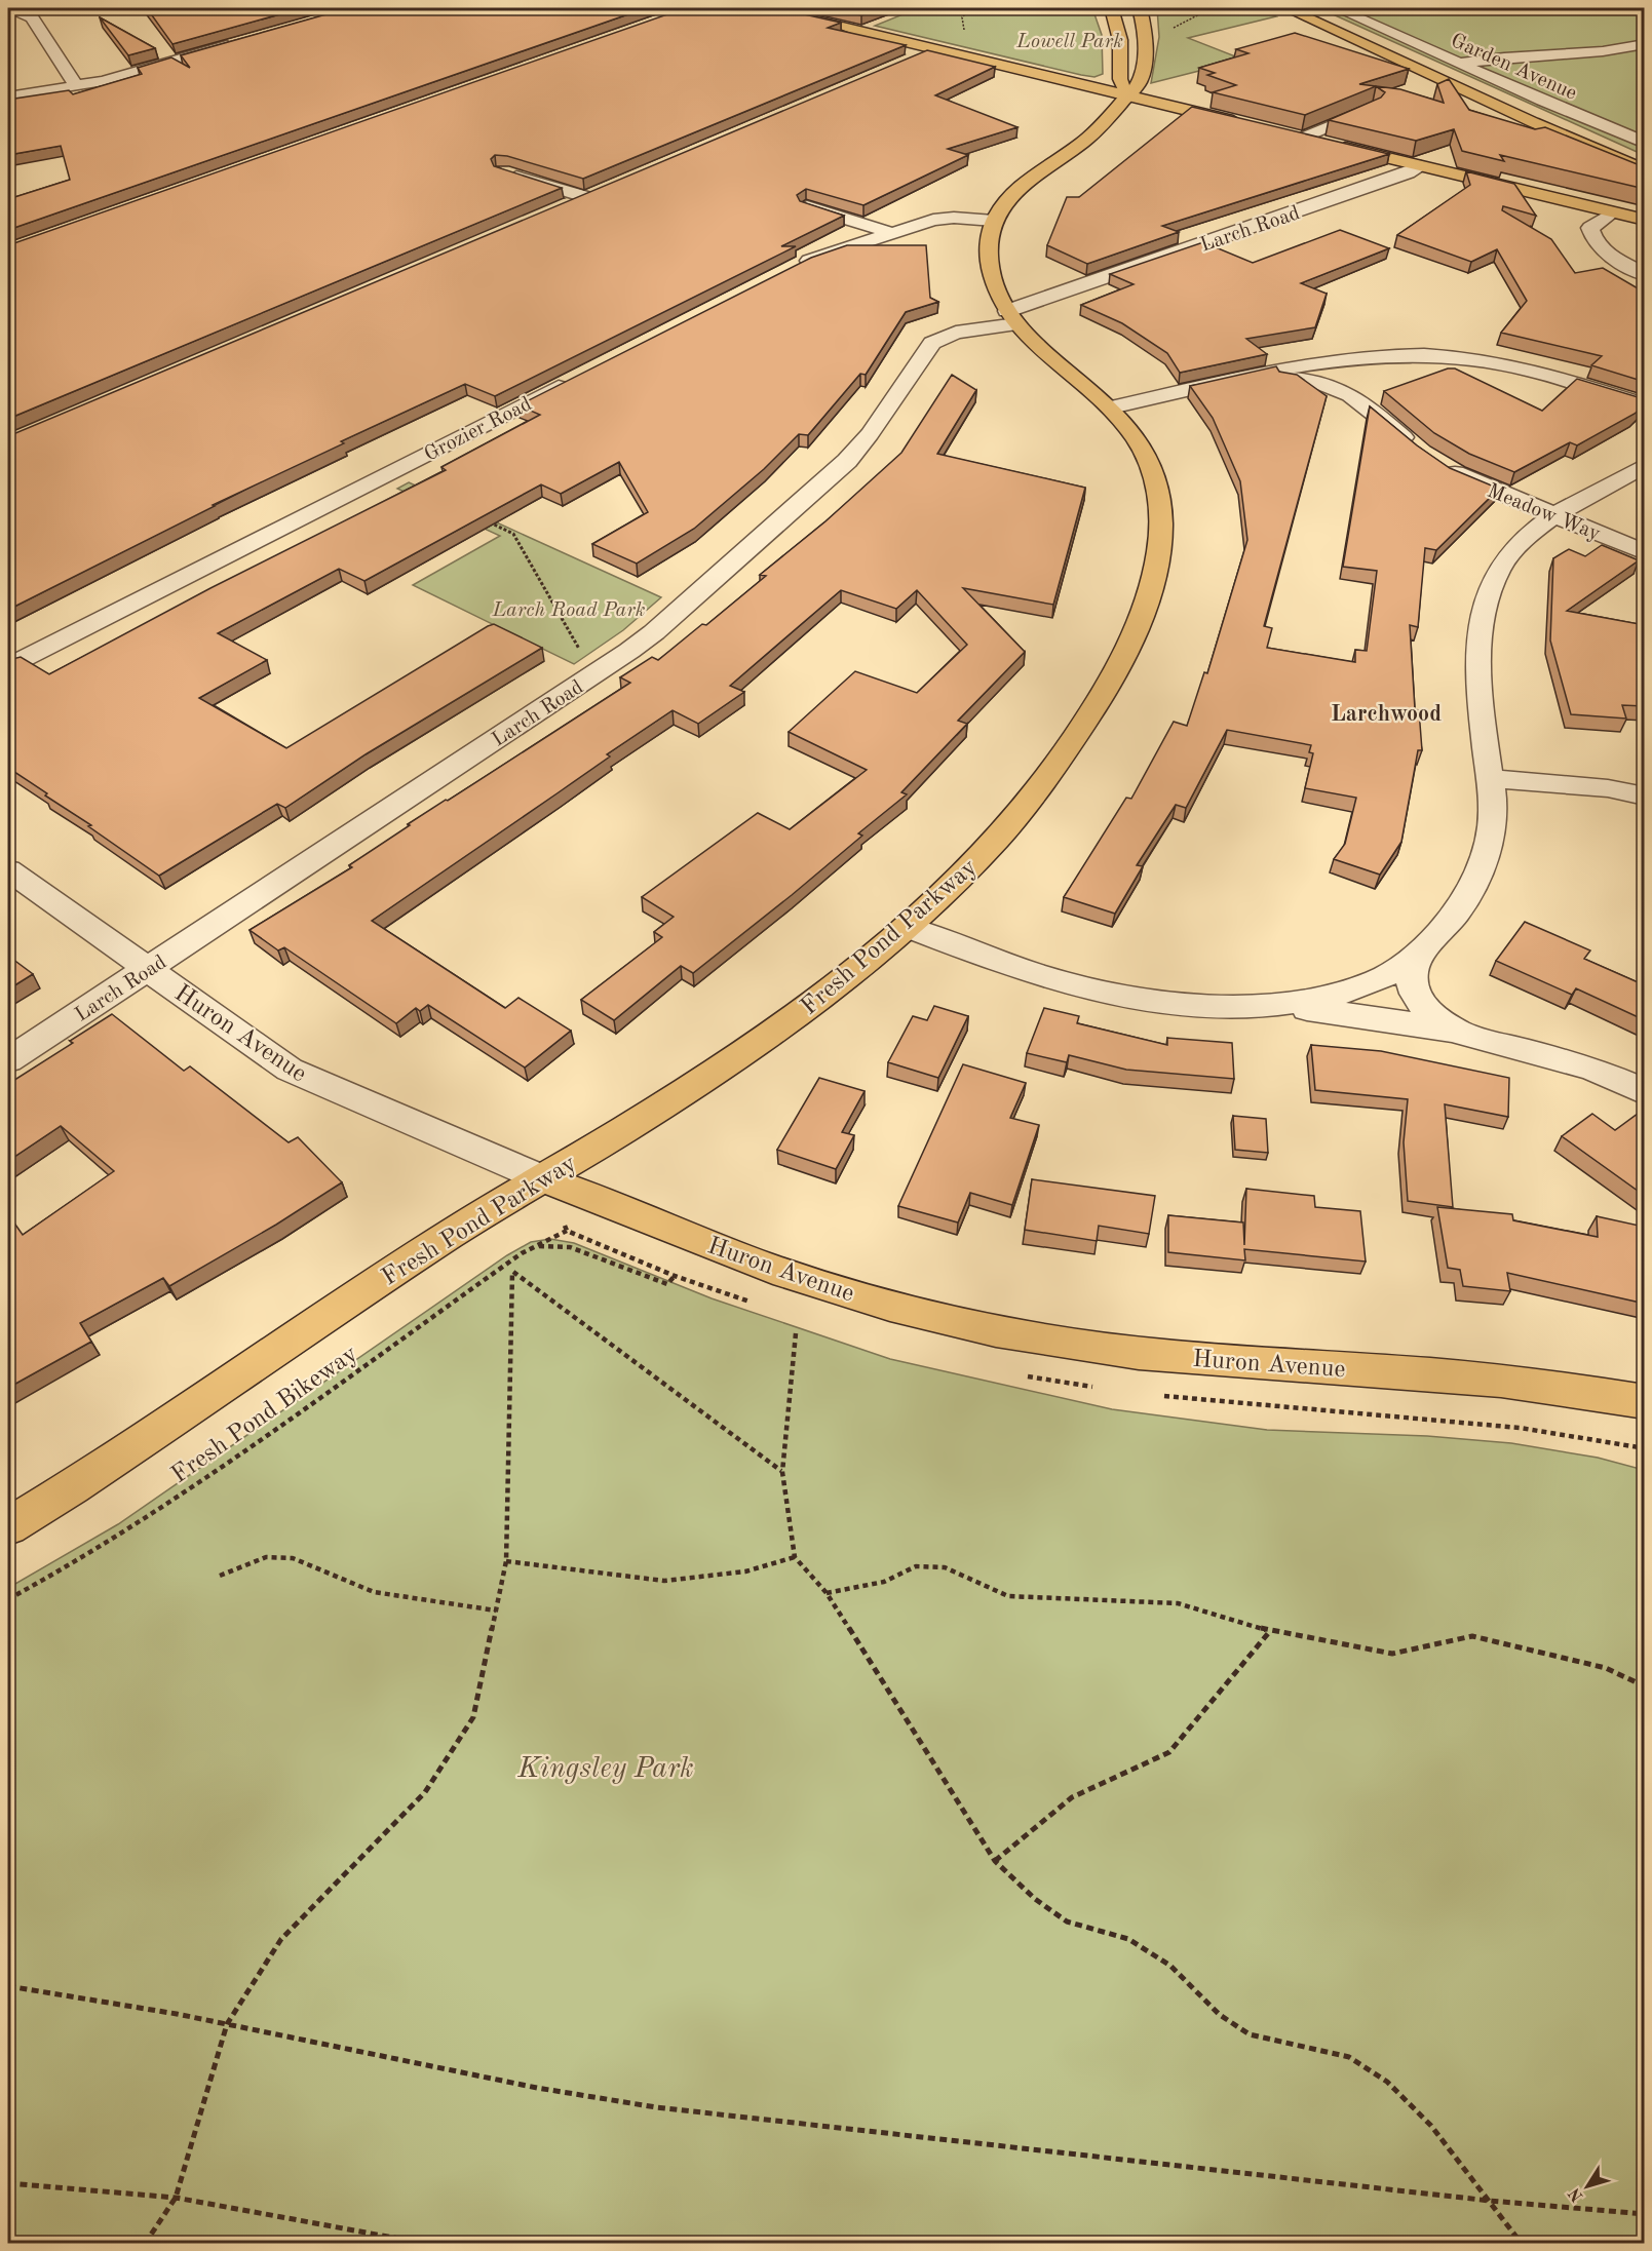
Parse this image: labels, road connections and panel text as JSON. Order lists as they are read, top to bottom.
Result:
{
  "streets": {
    "main road": ["Fresh Pond Parkway", "Huron Avenue"],
    "street": [
      "Garden Avenue",
      "Larch Road",
      "Grozier Road",
      "Meadow Way"
    ],
    "path": ["Fresh Pond Bikeway"]
  },
  "crossings": [
    ["Larch Road", "Fresh Pond Parkway"],
    ["Larch Road", "Huron Avenue"],
    ["Fresh Pond Parkway", "Huron Avenue"],
    ["Huron Avenue", "Fresh Pond Bikeway"]
  ],
  "districts": ["Larchwood"],
  "parks": ["Lowell Park", "Larch Road Park", "Kingsley Park"],
  "north": "bottom left"
}
